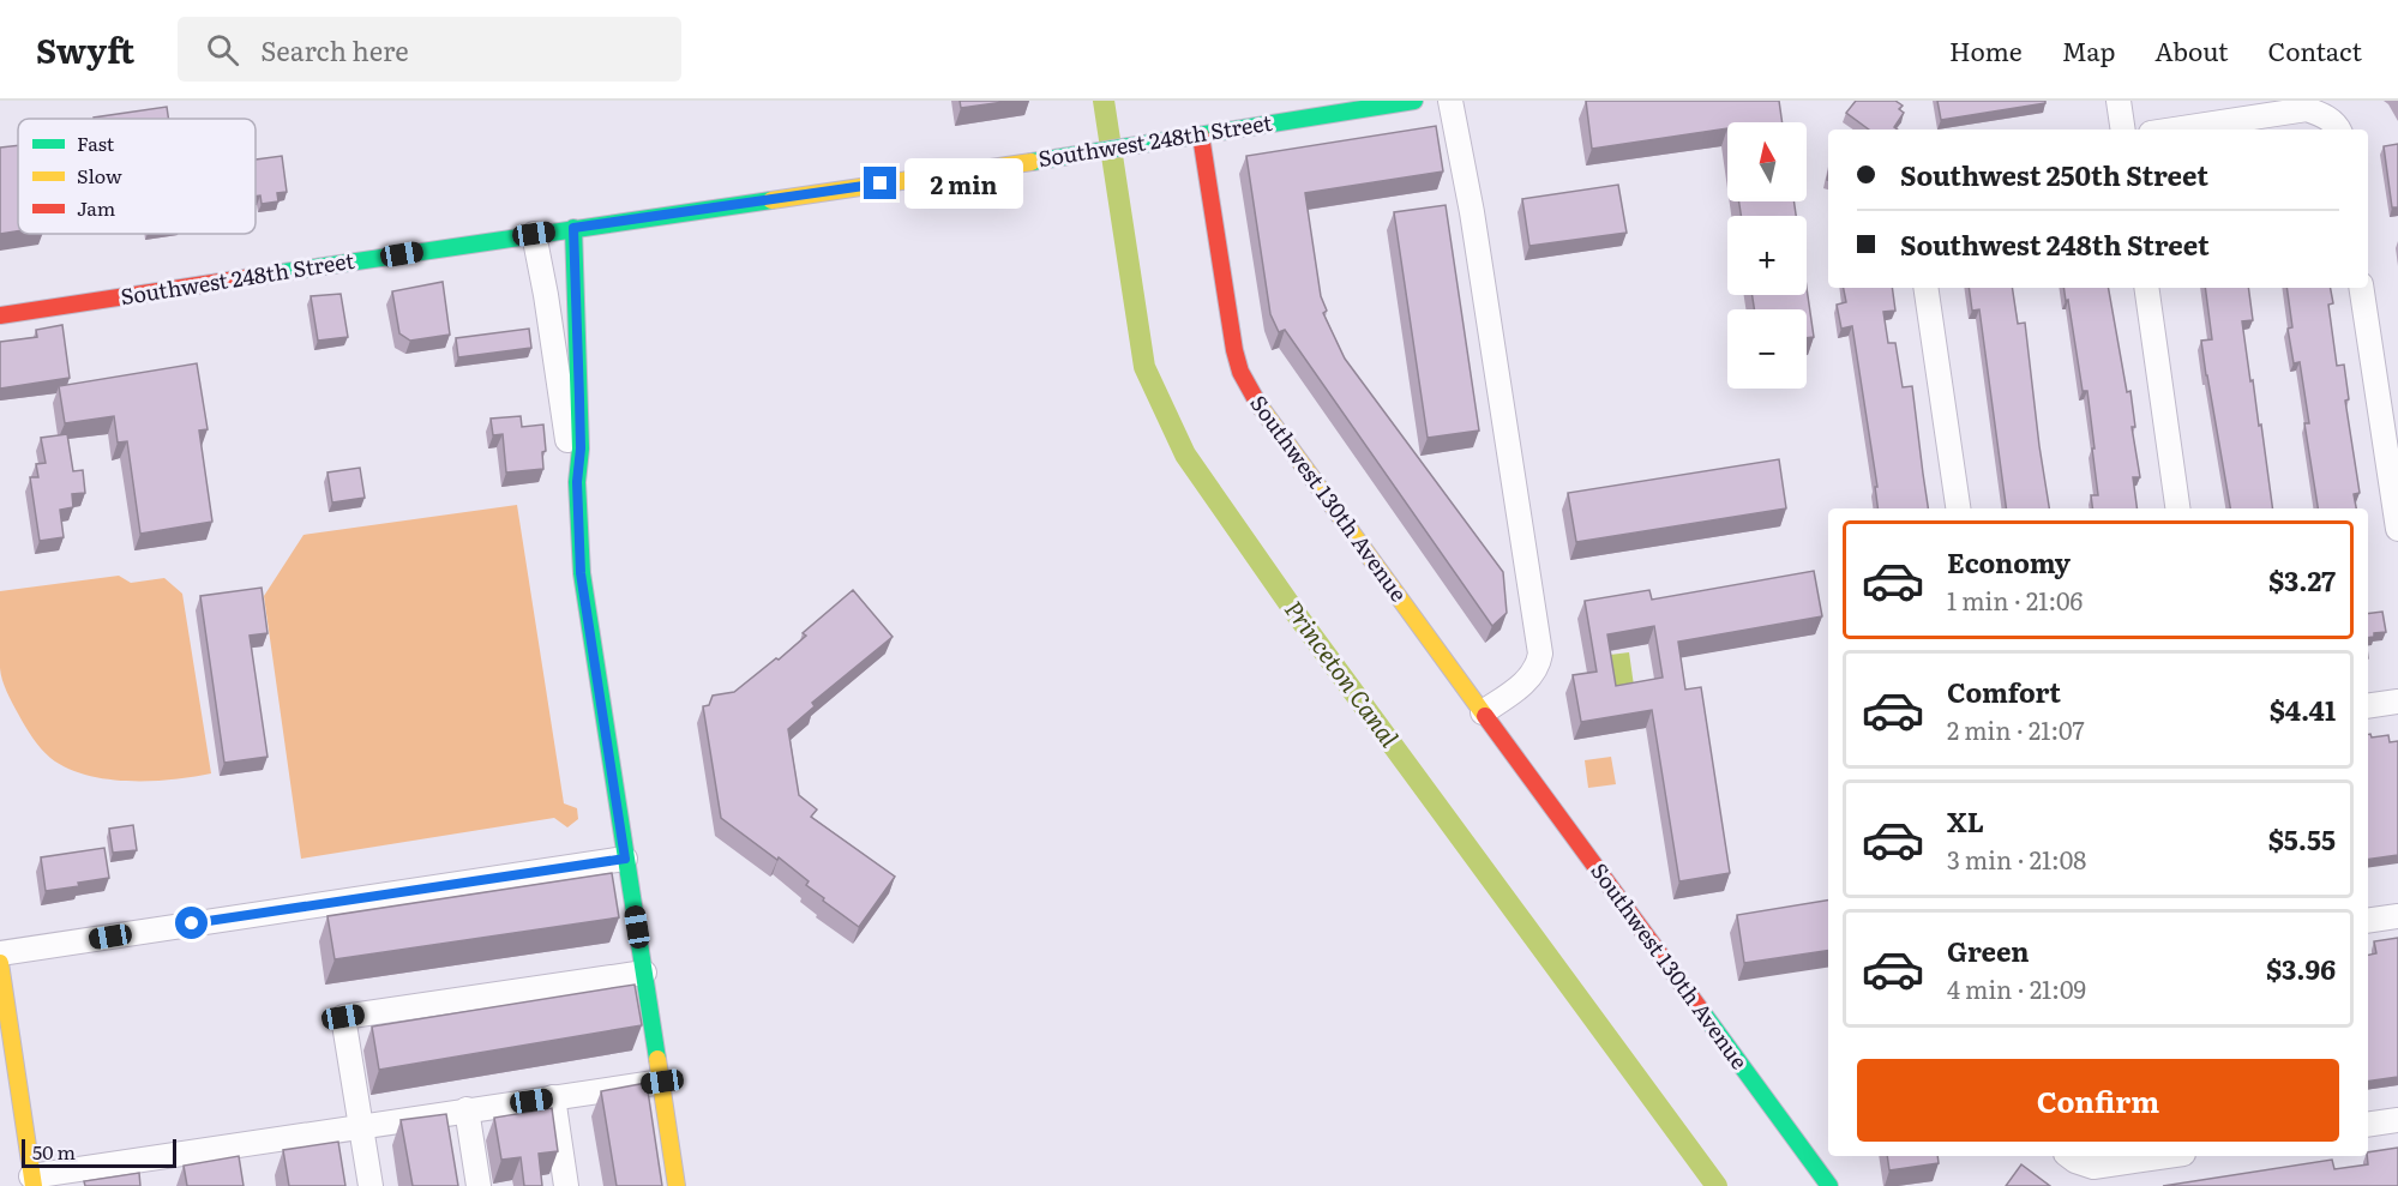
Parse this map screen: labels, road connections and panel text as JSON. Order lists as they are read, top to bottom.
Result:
{
  "streets": {
    "street": ["Southwest 248th Street", "Southwest 130th Avenue"]
  },
  "crossings": [
    ["Southwest 248th Street", "Southwest 130th Avenue"]
  ],
  "water": ["Princeton Canal"],
  "legend": ["Fast", "Slow", "Jam"],
  "scale_bar": "50 m",
  "north": "top",
  "page": {
    "header": "Swyft",
    "search": "Search here",
    "nav": [
      "Home",
      "Map",
      "About",
      "Contact"
    ],
    "map_buttons": ["+", "−"],
    "banner": ["Southwest 250th Street", "Southwest 248th Street"],
    "bubble": "2 min",
    "list": [
      {
        "name": "Economy",
        "note": "1 min · 21:06",
        "value": "$3.27"
      },
      {
        "name": "Comfort",
        "note": "2 min · 21:07",
        "value": "$4.41"
      },
      {
        "name": "XL",
        "note": "3 min · 21:08",
        "value": "$5.55"
      },
      {
        "name": "Green",
        "note": "4 min · 21:09",
        "value": "$3.96"
      }
    ],
    "buttons": "Confirm",
    "scale": "50 m"
  }
}
